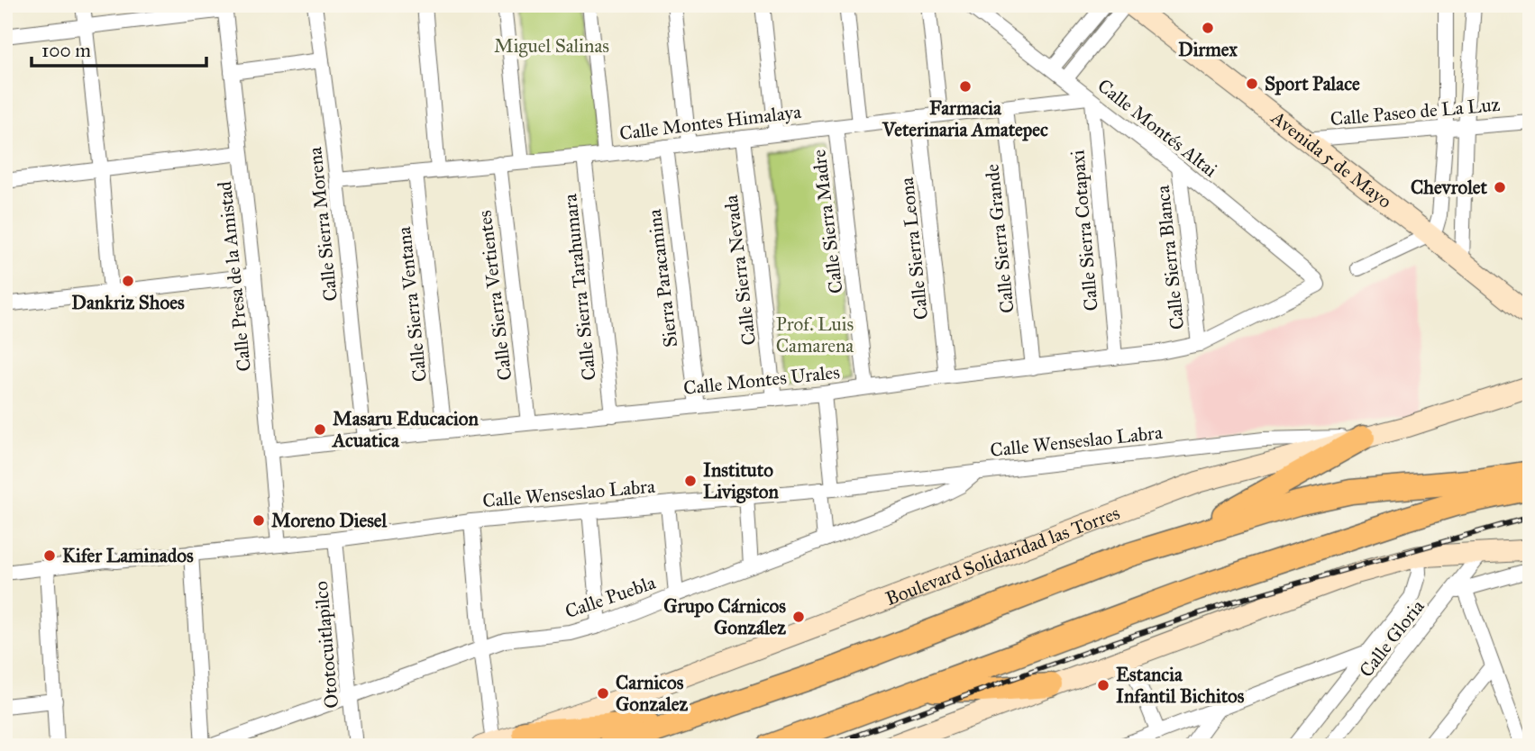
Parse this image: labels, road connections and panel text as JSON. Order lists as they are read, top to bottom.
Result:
{
  "streets": {
    "main road": ["Avenida 5 de Mayo", "Boulevard Solidaridad las Torres"],
    "street": [
      "Calle Paseo de La Luz",
      "Calle Montes Himalaya",
      "Calle Montés Altai",
      "Calle Sierra Madre",
      "Calle Sierra Morena",
      "Calle Sierra Cotapaxi",
      "Calle Sierra Grande",
      "Calle Sierra Leona",
      "Calle Sierra Blanca",
      "Calle Sierra Nevada",
      "Calle Presa de la Amistad",
      "Sierra Paracamina",
      "Calle Sierra Tarahumara",
      "Calle Sierra Vertientes",
      "Calle Sierra Ventana",
      "Calle Montes Urales",
      "Calle Wenseslao Labra",
      "Calle Puebla",
      "Calle Gloria",
      "Ototocuitlapilco"
    ]
  },
  "crossings": [
    ["Calle Paseo de La Luz", "Avenida 5 de Mayo"],
    ["Calle Montes Himalaya", "Calle Montés Altai"],
    ["Calle Montes Himalaya", "Calle Sierra Madre"],
    ["Calle Montes Himalaya", "Calle Sierra Morena"],
    ["Calle Montes Himalaya", "Calle Sierra Cotapaxi"],
    ["Calle Montes Himalaya", "Calle Sierra Grande"],
    ["Calle Montes Himalaya", "Calle Sierra Leona"],
    ["Calle Montes Himalaya", "Calle Sierra Nevada"],
    ["Calle Montes Himalaya", "Sierra Paracamina"],
    ["Calle Montes Himalaya", "Calle Sierra Tarahumara"],
    ["Calle Montes Himalaya", "Calle Sierra Vertientes"],
    ["Calle Montes Himalaya", "Calle Sierra Ventana"],
    ["Calle Montés Altai", "Calle Sierra Cotapaxi"],
    ["Calle Montés Altai", "Calle Sierra Blanca"],
    ["Calle Montés Altai", "Calle Montes Urales"],
    ["Calle Sierra Madre", "Calle Montes Urales"],
    ["Calle Sierra Morena", "Calle Montes Urales"],
    ["Calle Sierra Cotapaxi", "Calle Montes Urales"],
    ["Calle Sierra Grande", "Calle Montes Urales"],
    ["Calle Sierra Leona", "Calle Montes Urales"],
    ["Calle Sierra Blanca", "Calle Montes Urales"],
    ["Calle Sierra Nevada", "Calle Montes Urales"],
    ["Calle Presa de la Amistad", "Calle Montes Urales"],
    ["Calle Presa de la Amistad", "Calle Wenseslao Labra"],
    ["Sierra Paracamina", "Calle Montes Urales"],
    ["Calle Sierra Tarahumara", "Calle Montes Urales"],
    ["Calle Sierra Vertientes", "Calle Montes Urales"],
    ["Calle Sierra Ventana", "Calle Montes Urales"],
    ["Calle Wenseslao Labra", "Boulevard Solidaridad las Torres"],
    ["Calle Wenseslao Labra", "Calle Puebla"],
    ["Calle Wenseslao Labra", "Ototocuitlapilco"],
    ["Calle Puebla", "Ototocuitlapilco"]
  ],
  "parks": ["Miguel Salinas", "Prof. Luis Camarena"],
  "places": [
    "Dirmex",
    "Sport Palace",
    "Farmacia Veterinaria Amatepec",
    "Chevrolet",
    "Dankriz Shoes",
    "Masaru Educacion Acuatica",
    "Instituto Livigston",
    "Moreno Diesel",
    "Kifer Laminados",
    "Grupo Cárnicos González",
    "Estancia Infantil Bichitos",
    "Carnicos Gonzalez"
  ],
  "scale_bar": "100 m"
}
